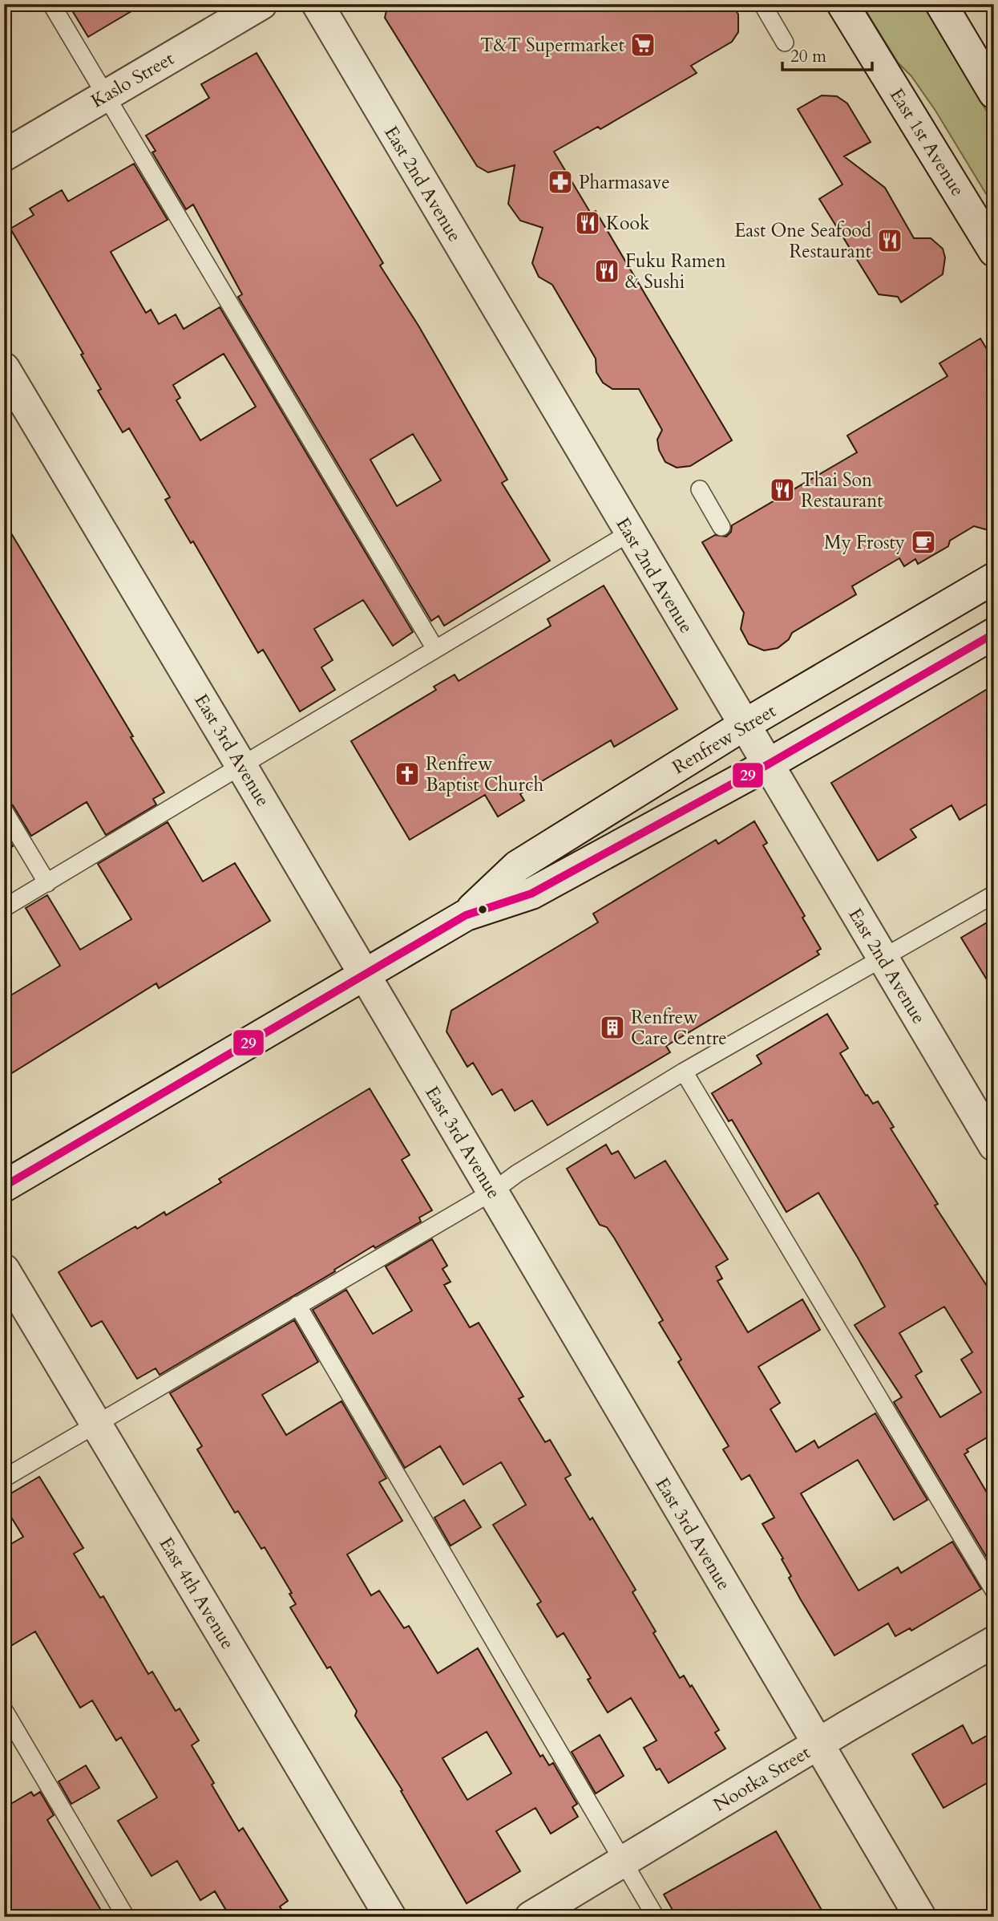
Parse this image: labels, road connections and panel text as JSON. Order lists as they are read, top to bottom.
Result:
{
  "streets": {
    "street": [
      "Kaslo Street",
      "East 1st Avenue",
      "East 2nd Avenue",
      "Renfrew Street",
      "East 3rd Avenue",
      "East 4th Avenue",
      "Nootka Street"
    ]
  },
  "crossings": [
    ["East 2nd Avenue", "Renfrew Street"],
    ["Renfrew Street", "East 3rd Avenue"],
    ["East 3rd Avenue", "Nootka Street"]
  ],
  "places": {
    "supermarket": ["T&T Supermarket"],
    "pharmacy": ["Pharmasave"],
    "restaurant": [
      "Kook",
      "East One Seafood Restaurant",
      "Fuku Ramen & Sushi",
      "Thai Son Restaurant"
    ],
    "cafe": ["My Frosty"],
    "church": ["Renfrew Baptist Church"],
    "building": ["Renfrew Care Centre"]
  },
  "lines": ["transit line 29"],
  "scale_bar": "20 m"
}
